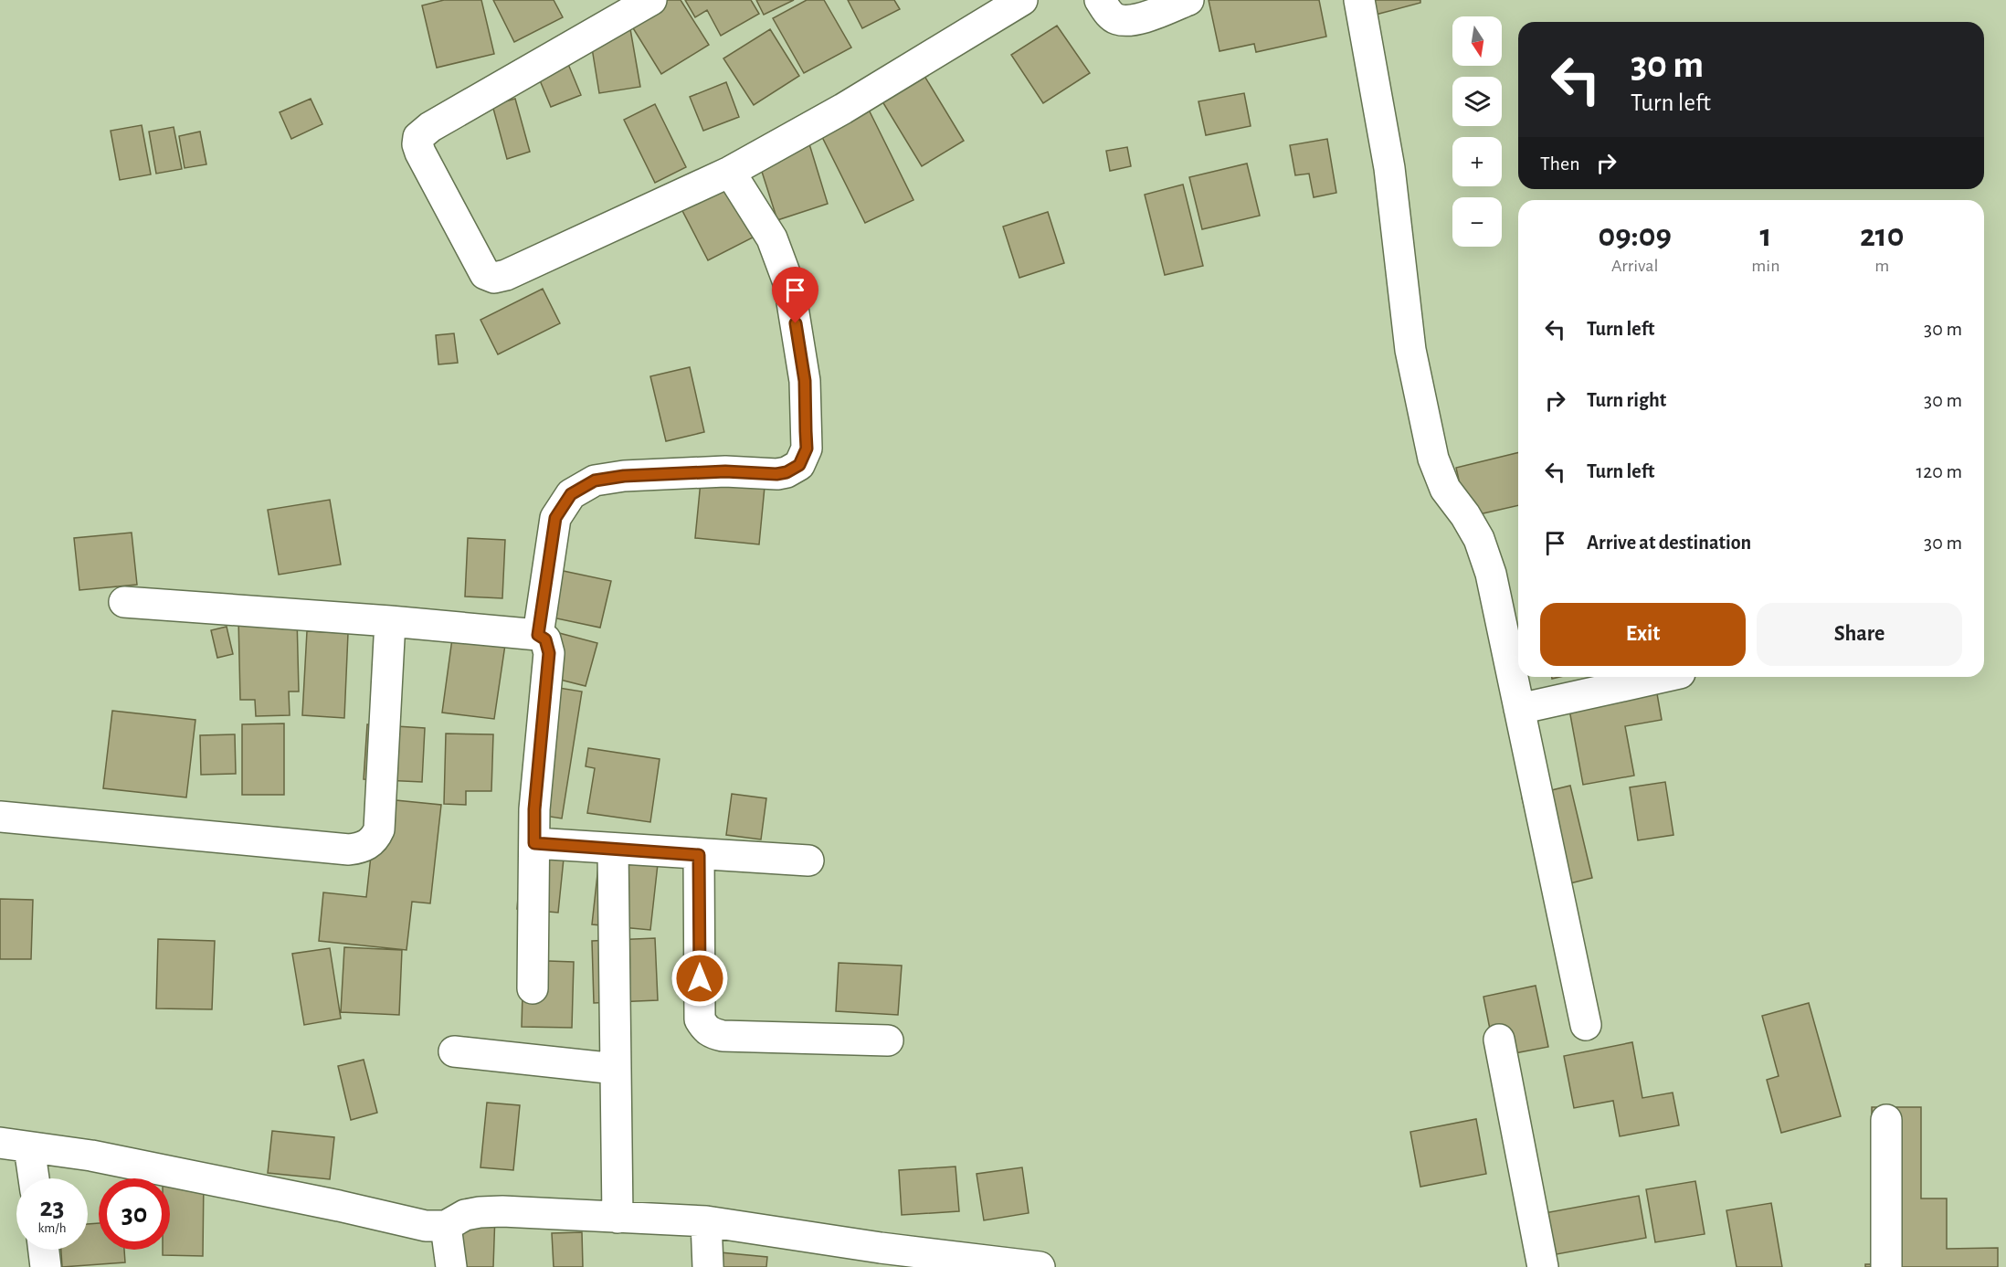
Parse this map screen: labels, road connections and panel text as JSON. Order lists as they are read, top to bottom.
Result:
{
  "north": "bottom",
  "page": {
    "map_buttons": ["+", "−"],
    "turn": ["30 m", "Turn left"],
    "then": "Then",
    "eta": [
      "09:09",
      "Arrival",
      "1",
      "min",
      "210",
      "m"
    ],
    "list": [
      {
        "name": "Turn left",
        "value": "30 m"
      },
      {
        "name": "Turn right",
        "value": "30 m"
      },
      {
        "name": "Turn left",
        "value": "120 m"
      },
      {
        "name": "Arrive at destination",
        "value": "30 m"
      }
    ],
    "buttons": ["Exit", "Share"],
    "speed": "23 km/h",
    "limit": "30"
  }
}
